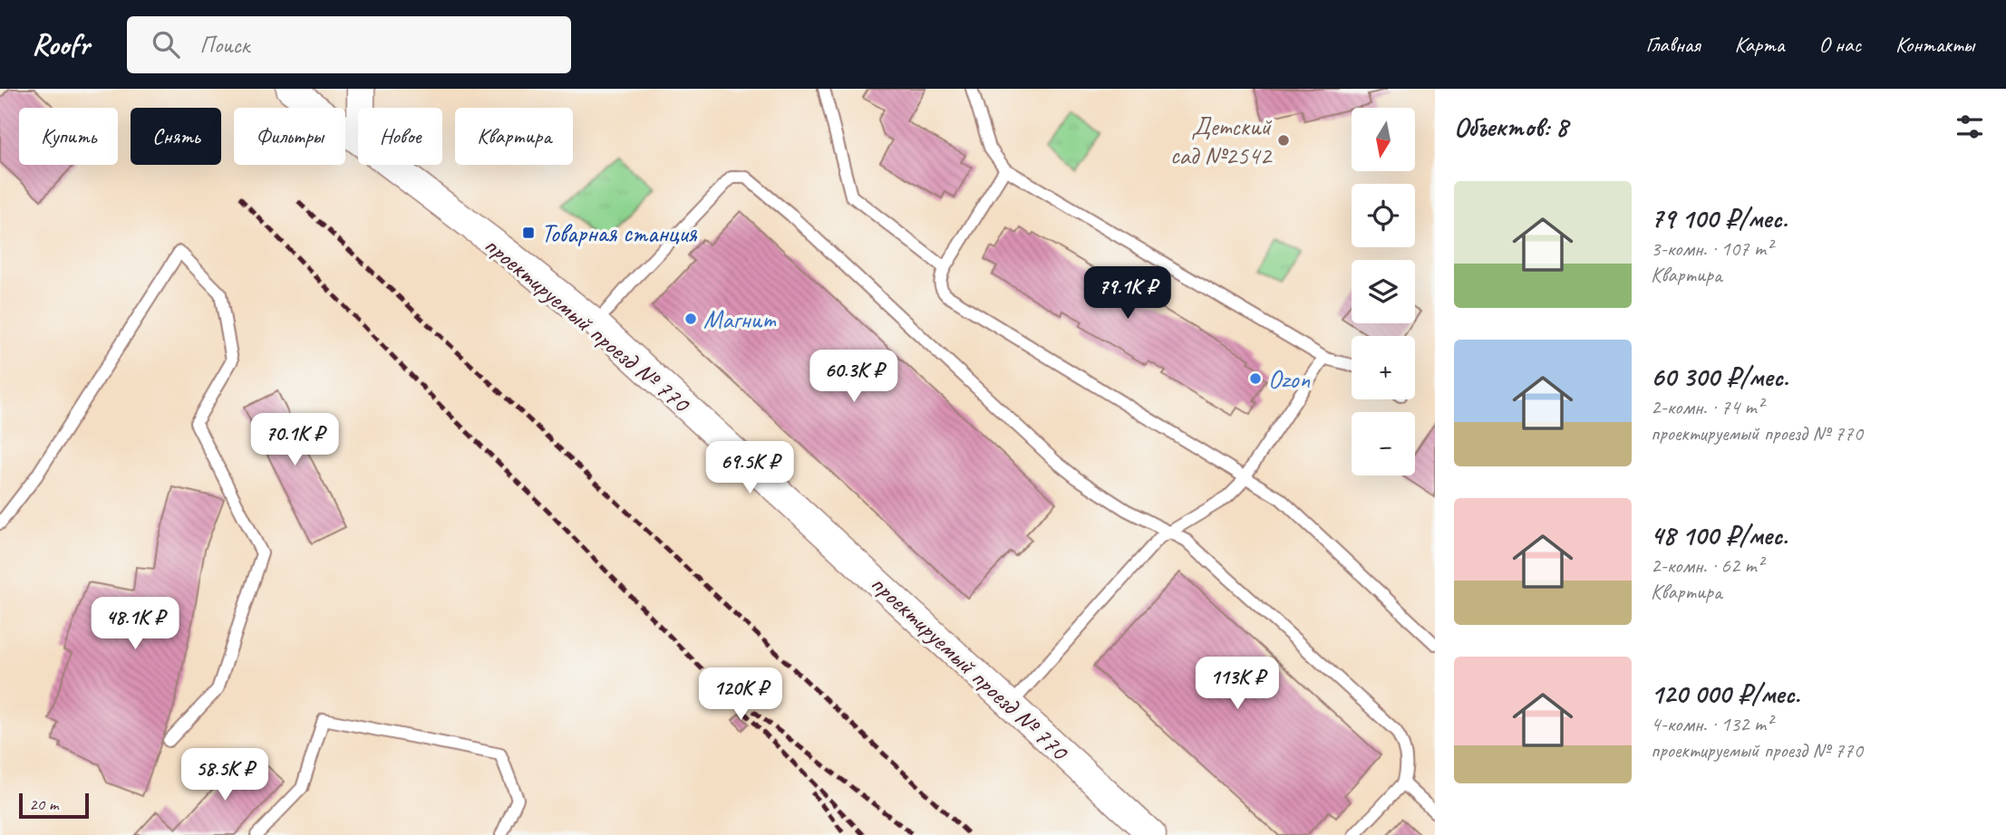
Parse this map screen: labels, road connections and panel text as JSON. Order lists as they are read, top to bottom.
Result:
{
  "streets": {
    "street": ["проектируемый проезд № 770"]
  },
  "places": {
    "other": ["Детский сад №2542", "Магнит", "Ozon"],
    "transit": ["Товарная станция"]
  },
  "scale_bar": "20 m",
  "north": "bottom",
  "page": {
    "header": "Roofr",
    "search": "Поиск",
    "nav": [
      "Главная",
      "Карта",
      "О нас",
      "Контакты"
    ],
    "heading": "Объектов: 8",
    "map_buttons": ["+", "−"],
    "chip": [
      "Купить",
      "Снять",
      "Фильтры",
      "Новое",
      "Квартира"
    ],
    "list": [
      {
        "name": "79 100 ₽/мес.",
        "note": "3-комн. · 107 m² · Квартира"
      },
      {
        "name": "60 300 ₽/мес.",
        "note": "2-комн. · 74 m² · проектируемый проезд № 770"
      },
      {
        "name": "48 100 ₽/мес.",
        "note": "2-комн. · 62 m² · Квартира"
      },
      {
        "name": "120 000 ₽/мес.",
        "note": "4-комн. · 132 m² · проектируемый проезд № 770"
      }
    ],
    "price": [
      "79.1K ₽",
      "60.3K ₽",
      "70.1K ₽",
      "69.5K ₽",
      "48.1K ₽",
      "113K ₽",
      "120K ₽",
      "58.5K ₽"
    ],
    "scale": "20 m"
  }
}
